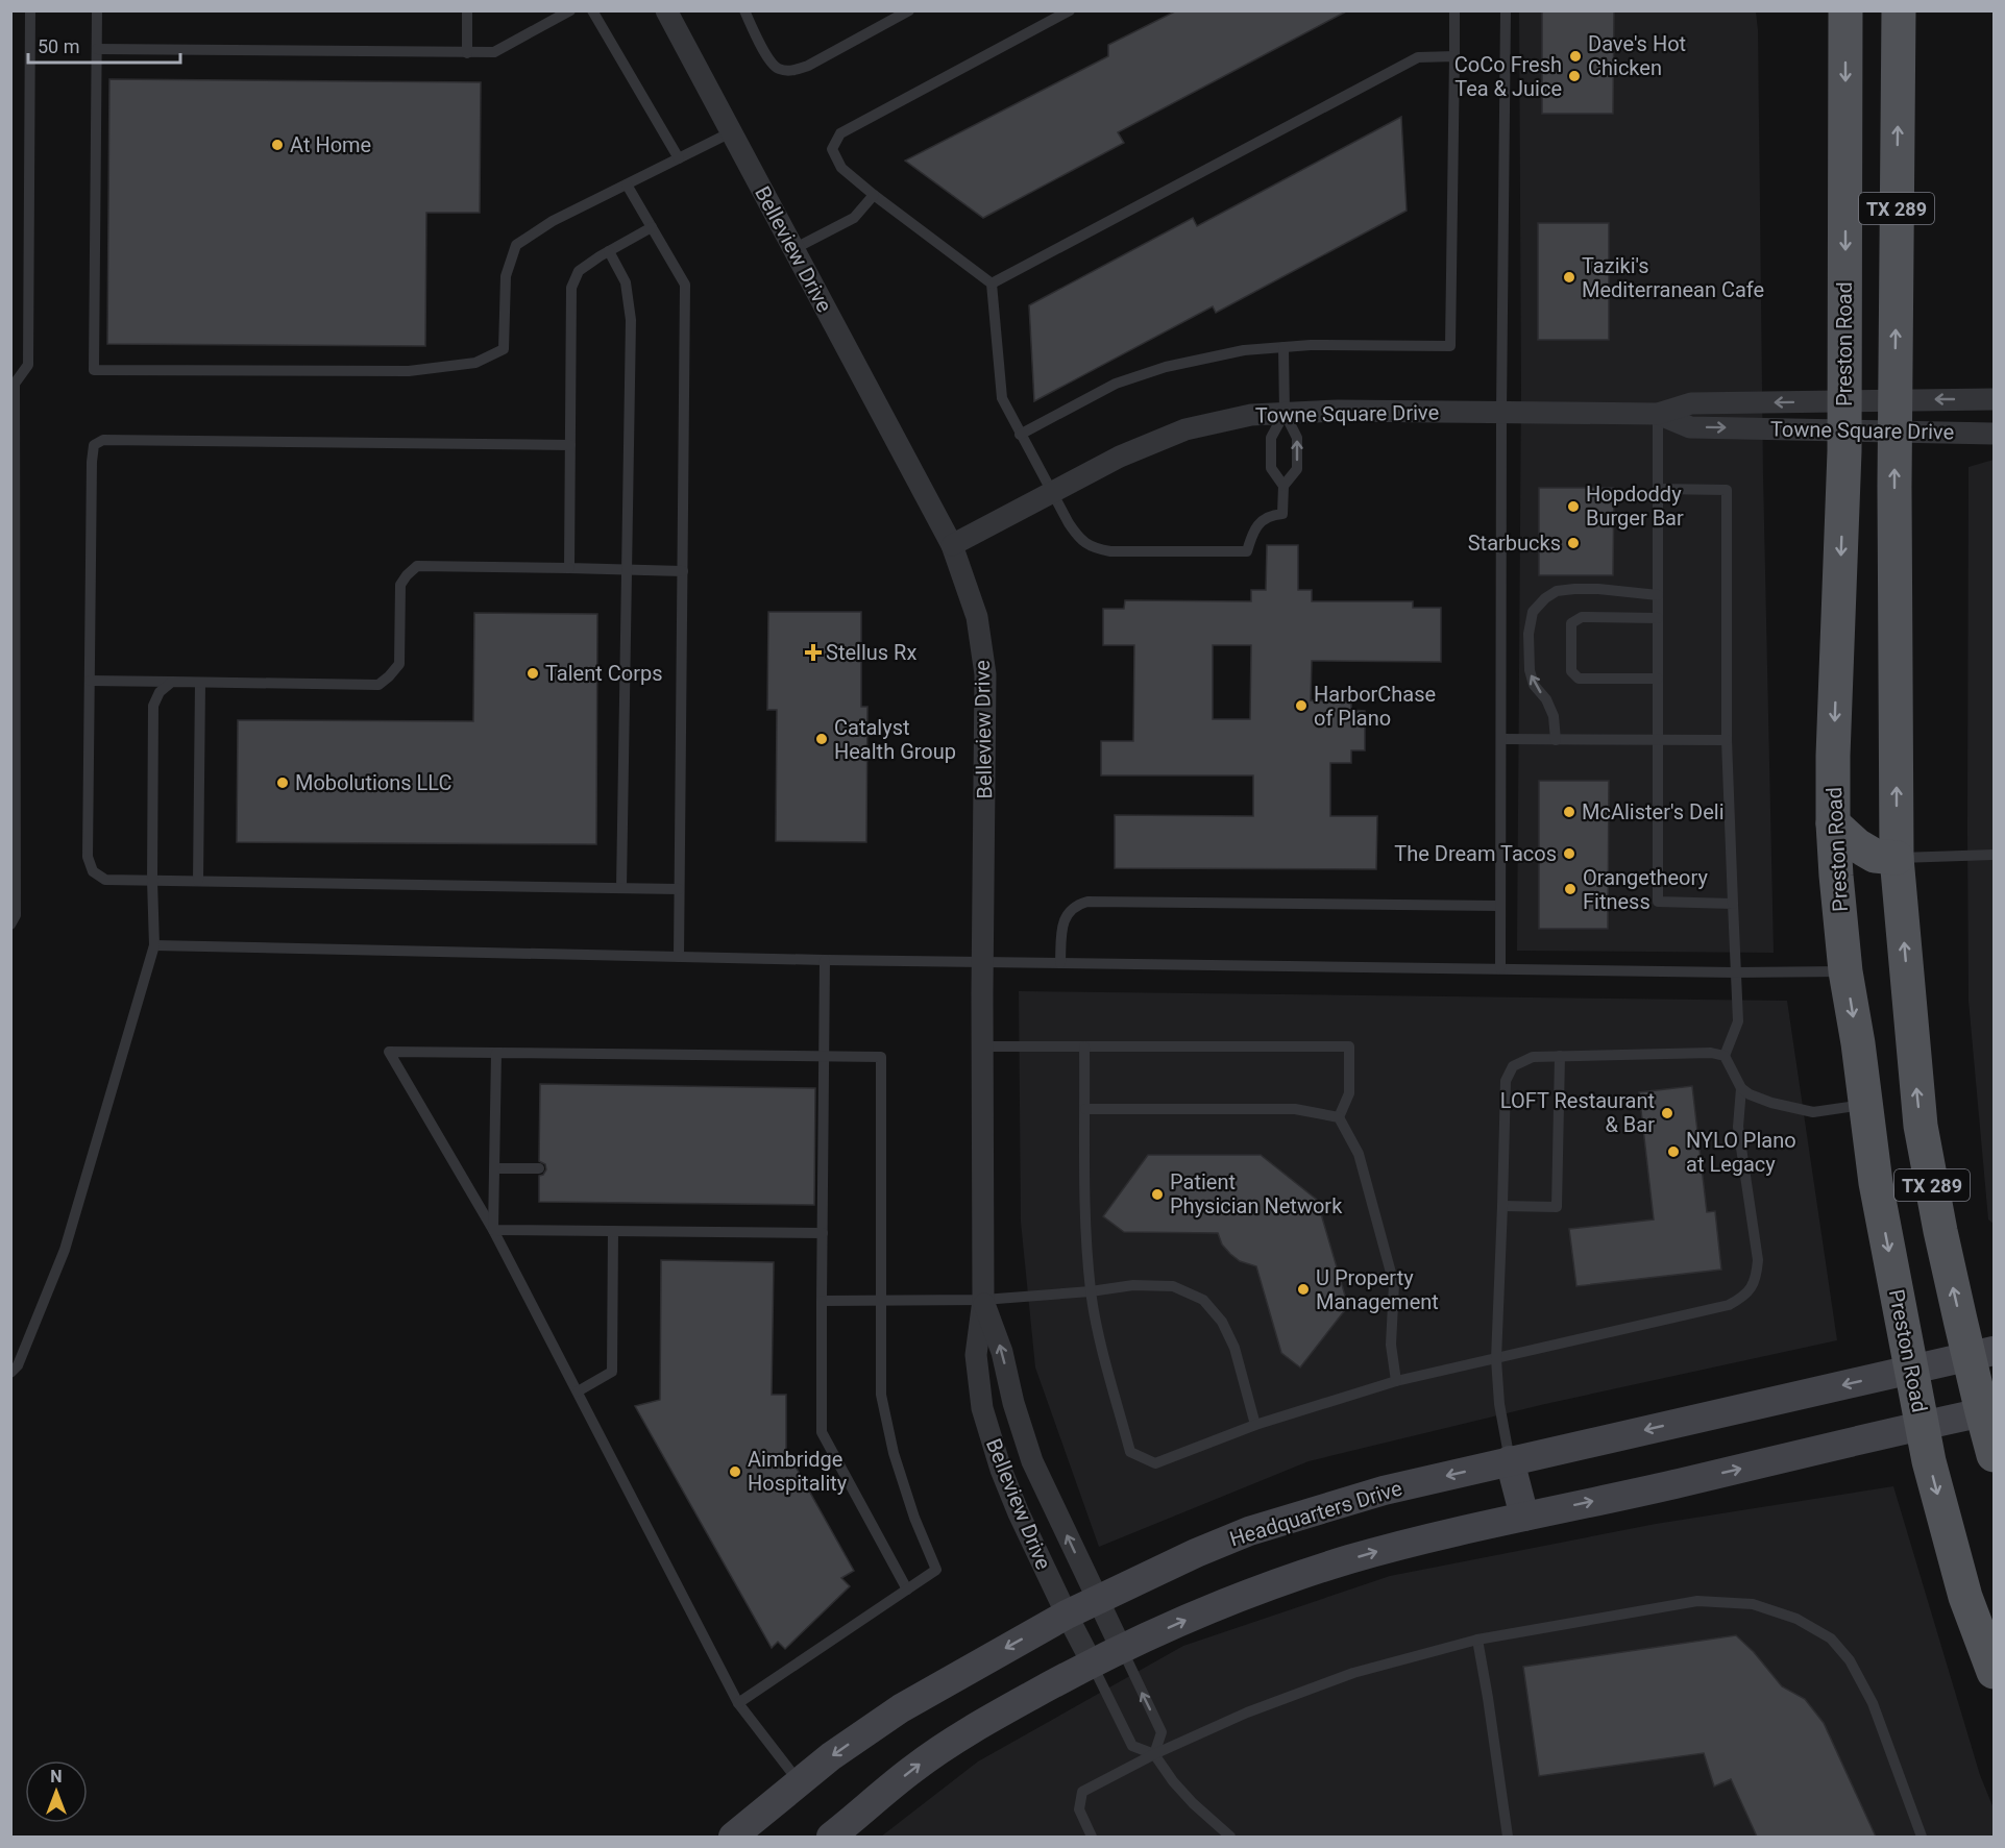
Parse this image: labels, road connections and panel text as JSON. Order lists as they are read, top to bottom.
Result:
{
  "streets": {
    "main road": ["TX 289", "Preston Road", "Headquarters Drive"],
    "street": ["Belleview Drive", "Towne Square Drive"]
  },
  "crossings": [
    ["TX 289", "Towne Square Drive"],
    ["TX 289", "Headquarters Drive"],
    ["Belleview Drive", "Towne Square Drive"],
    ["Belleview Drive", "Headquarters Drive"],
    ["Preston Road", "Towne Square Drive"],
    ["Preston Road", "Headquarters Drive"]
  ],
  "places": {
    "other": [
      "Dave's Hot Chicken",
      "CoCo Fresh Tea & Juice",
      "At Home",
      "Taziki's Mediterranean Cafe",
      "Hopdoddy Burger Bar",
      "Starbucks",
      "Talent Corps",
      "HarborChase of Plano",
      "Catalyst Health Group",
      "Mobolutions LLC",
      "McAlister's Deli",
      "The Dream Tacos",
      "Orangetheory Fitness",
      "LOFT Restaurant & Bar",
      "NYLO Plano at Legacy",
      "Patient Physician Network",
      "U Property Management",
      "Aimbridge Hospitality"
    ],
    "health": ["Stellus Rx"]
  },
  "scale_bar": "50 m",
  "north": "top"
}
